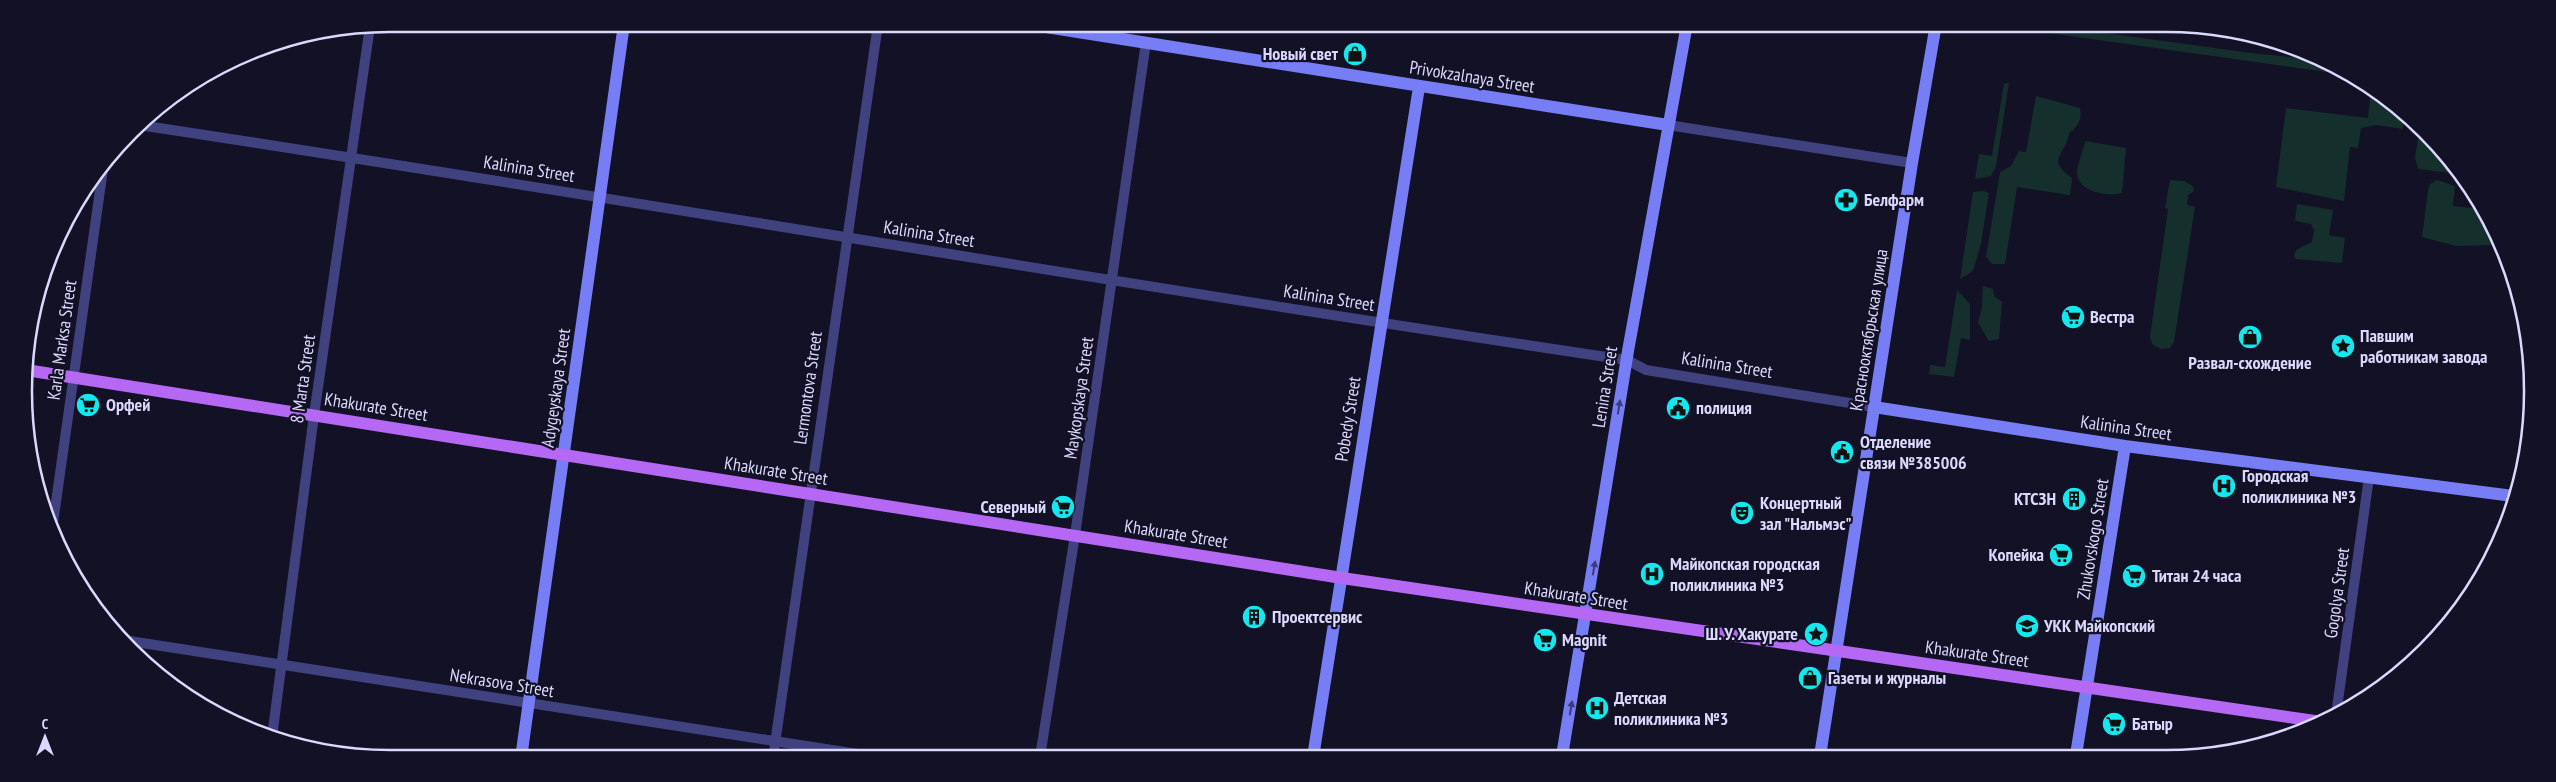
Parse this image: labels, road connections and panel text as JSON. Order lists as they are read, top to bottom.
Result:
{
  "streets": {
    "main road": ["Khakurate Street"],
    "street": [
      "Privokzalnaya Street",
      "Kalinina Street",
      "Краснооктябрьская улица",
      "Karla Marksa Street",
      "8 Marta Street",
      "Lenina Street",
      "Adygeyskaya Street",
      "Lermontova Street",
      "Maykopskaya Street",
      "Pobedy Street",
      "Zhukovskogo Street",
      "Gogolya Street",
      "Nekrasova Street"
    ]
  },
  "crossings": [
    ["Privokzalnaya Street", "Краснооктябрьская улица"],
    ["Privokzalnaya Street", "Lenina Street"],
    ["Privokzalnaya Street", "Maykopskaya Street"],
    ["Privokzalnaya Street", "Pobedy Street"],
    ["Kalinina Street", "Краснооктябрьская улица"],
    ["Kalinina Street", "8 Marta Street"],
    ["Kalinina Street", "Lenina Street"],
    ["Kalinina Street", "Adygeyskaya Street"],
    ["Kalinina Street", "Lermontova Street"],
    ["Kalinina Street", "Maykopskaya Street"],
    ["Kalinina Street", "Pobedy Street"],
    ["Kalinina Street", "Zhukovskogo Street"],
    ["Kalinina Street", "Gogolya Street"],
    ["Краснооктябрьская улица", "Khakurate Street"],
    ["Karla Marksa Street", "Khakurate Street"],
    ["8 Marta Street", "Khakurate Street"],
    ["8 Marta Street", "Nekrasova Street"],
    ["Lenina Street", "Khakurate Street"],
    ["Adygeyskaya Street", "Khakurate Street"],
    ["Adygeyskaya Street", "Nekrasova Street"],
    ["Lermontova Street", "Khakurate Street"],
    ["Lermontova Street", "Nekrasova Street"],
    ["Maykopskaya Street", "Khakurate Street"],
    ["Khakurate Street", "Pobedy Street"],
    ["Khakurate Street", "Zhukovskogo Street"]
  ],
  "one_way": ["Lenina Street"],
  "places": {
    "shop": ["Новый свет", "Развал-схождение", "Газеты и журналы"],
    "pharmacy": ["Белфарм"],
    "supermarket": [
      "Вестра",
      "Орфей",
      "Северный",
      "Копейка",
      "Титан 24 часа",
      "Magnit",
      "Батыр"
    ],
    "place": ["Павшим работникам завода", "Ш. У. Хакурате"],
    "public building": ["полиция", "Отделение связи №385006"],
    "hospital": ["Городская поликлиника №3", "Майкопская городская поликлиника №3", "Детская поликлиника №3"],
    "building": ["КТСЗН", "Проектсервис"],
    "theatre": ["Концертный зал \"Нальмэс\""],
    "school or university": ["УКК Майкопский"]
  },
  "north": "top"
}
